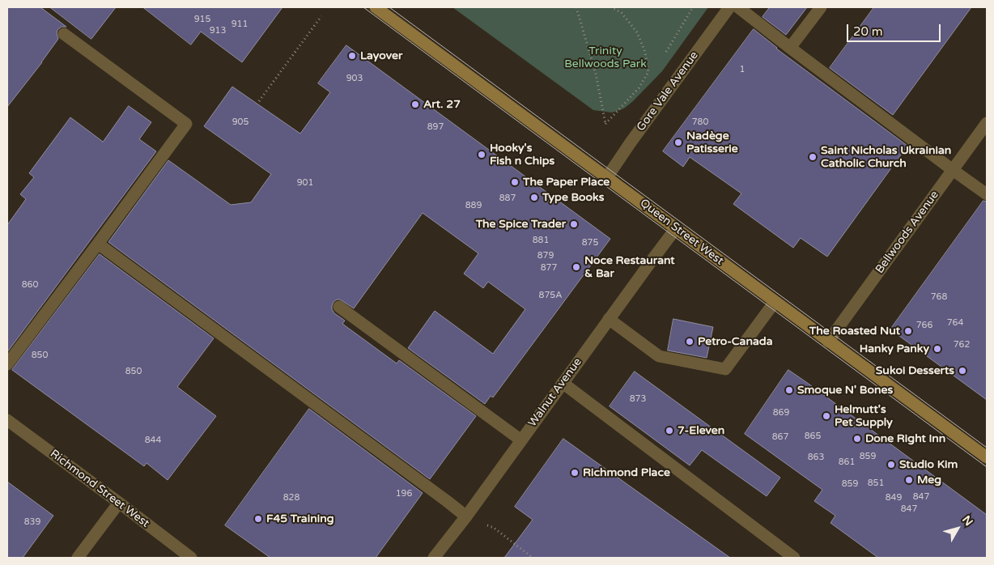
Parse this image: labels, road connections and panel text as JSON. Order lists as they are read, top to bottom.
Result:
{
  "streets": {
    "main road": ["Queen Street West"],
    "street": [
      "Gore Vale Avenue",
      "Bellwoods Avenue",
      "Walnut Avenue",
      "Richmond Street West"
    ]
  },
  "crossings": [
    ["Gore Vale Avenue", "Queen Street West"],
    ["Queen Street West", "Bellwoods Avenue"],
    ["Queen Street West", "Walnut Avenue"]
  ],
  "parks": ["Trinity Bellwoods Park"],
  "places": [
    "Layover",
    "Art. 27",
    "Nadège Patisserie",
    "Hooky's Fish n Chips",
    "Saint Nicholas Ukrainian Catholic Church",
    "The Paper Place",
    "Type Books",
    "The Spice Trader",
    "Noce Restaurant & Bar",
    "The Roasted Nut",
    "Petro-Canada",
    "Hanky Panky",
    "Sukoi Desserts",
    "Smoque N' Bones",
    "Helmutt's Pet Supply",
    "7-Eleven",
    "Done Right Inn",
    "Studio Kim",
    "Richmond Place",
    "Meg",
    "F45 Training"
  ],
  "house_numbers": [
    "915",
    "911",
    "913",
    "1",
    "903",
    "905",
    "780",
    "897",
    "901",
    "887",
    "889",
    "881",
    "875",
    "879",
    "877",
    "860",
    "875A",
    "768",
    "764",
    "766",
    "762",
    "850",
    "850",
    "873",
    "869",
    "865",
    "867",
    "844",
    "859",
    "863",
    "861",
    "851",
    "859",
    "196",
    "847",
    "828",
    "849",
    "847",
    "839"
  ],
  "scale_bar": "20 m",
  "north": "top right"
}
